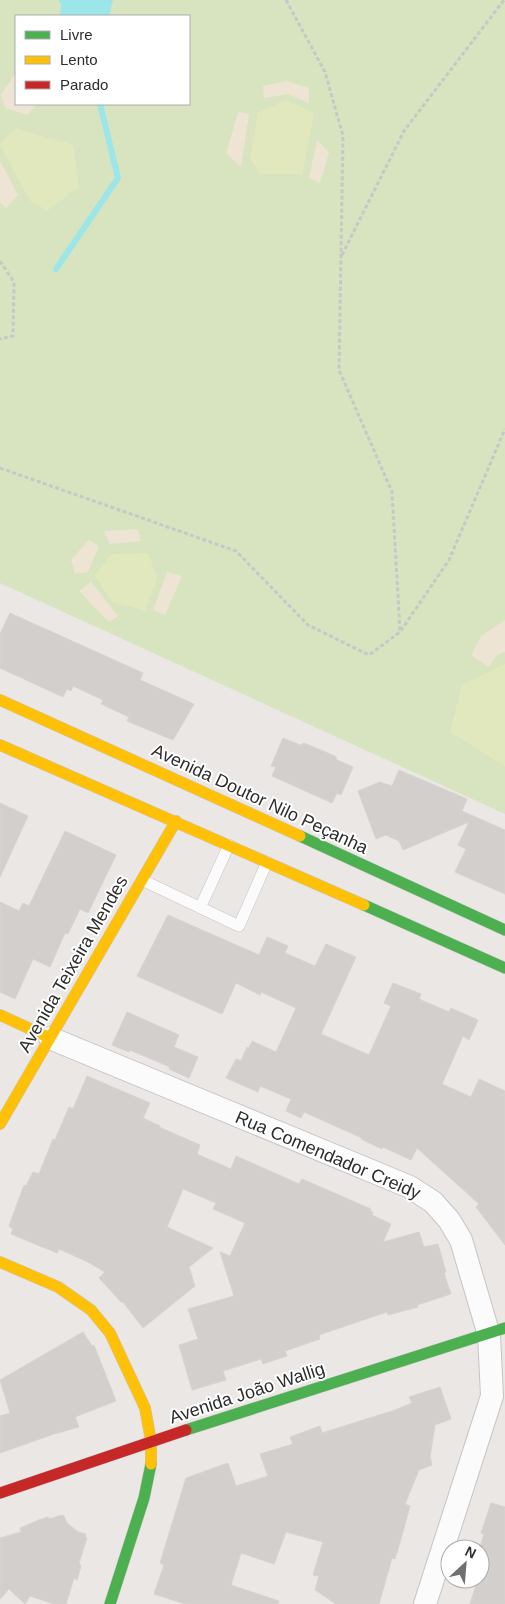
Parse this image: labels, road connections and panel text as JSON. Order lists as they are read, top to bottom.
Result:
{
  "streets": {
    "main road": ["Avenida Doutor Nilo Peçanha", "Avenida Teixeira Mendes", "Avenida João Wallig"],
    "street": ["Rua Comendador Creidy"]
  },
  "crossings": [
    ["Avenida Teixeira Mendes", "Rua Comendador Creidy"],
    ["Rua Comendador Creidy", "Avenida João Wallig"]
  ],
  "legend": ["Livre", "Lento", "Parado"],
  "north": "top right"
}
